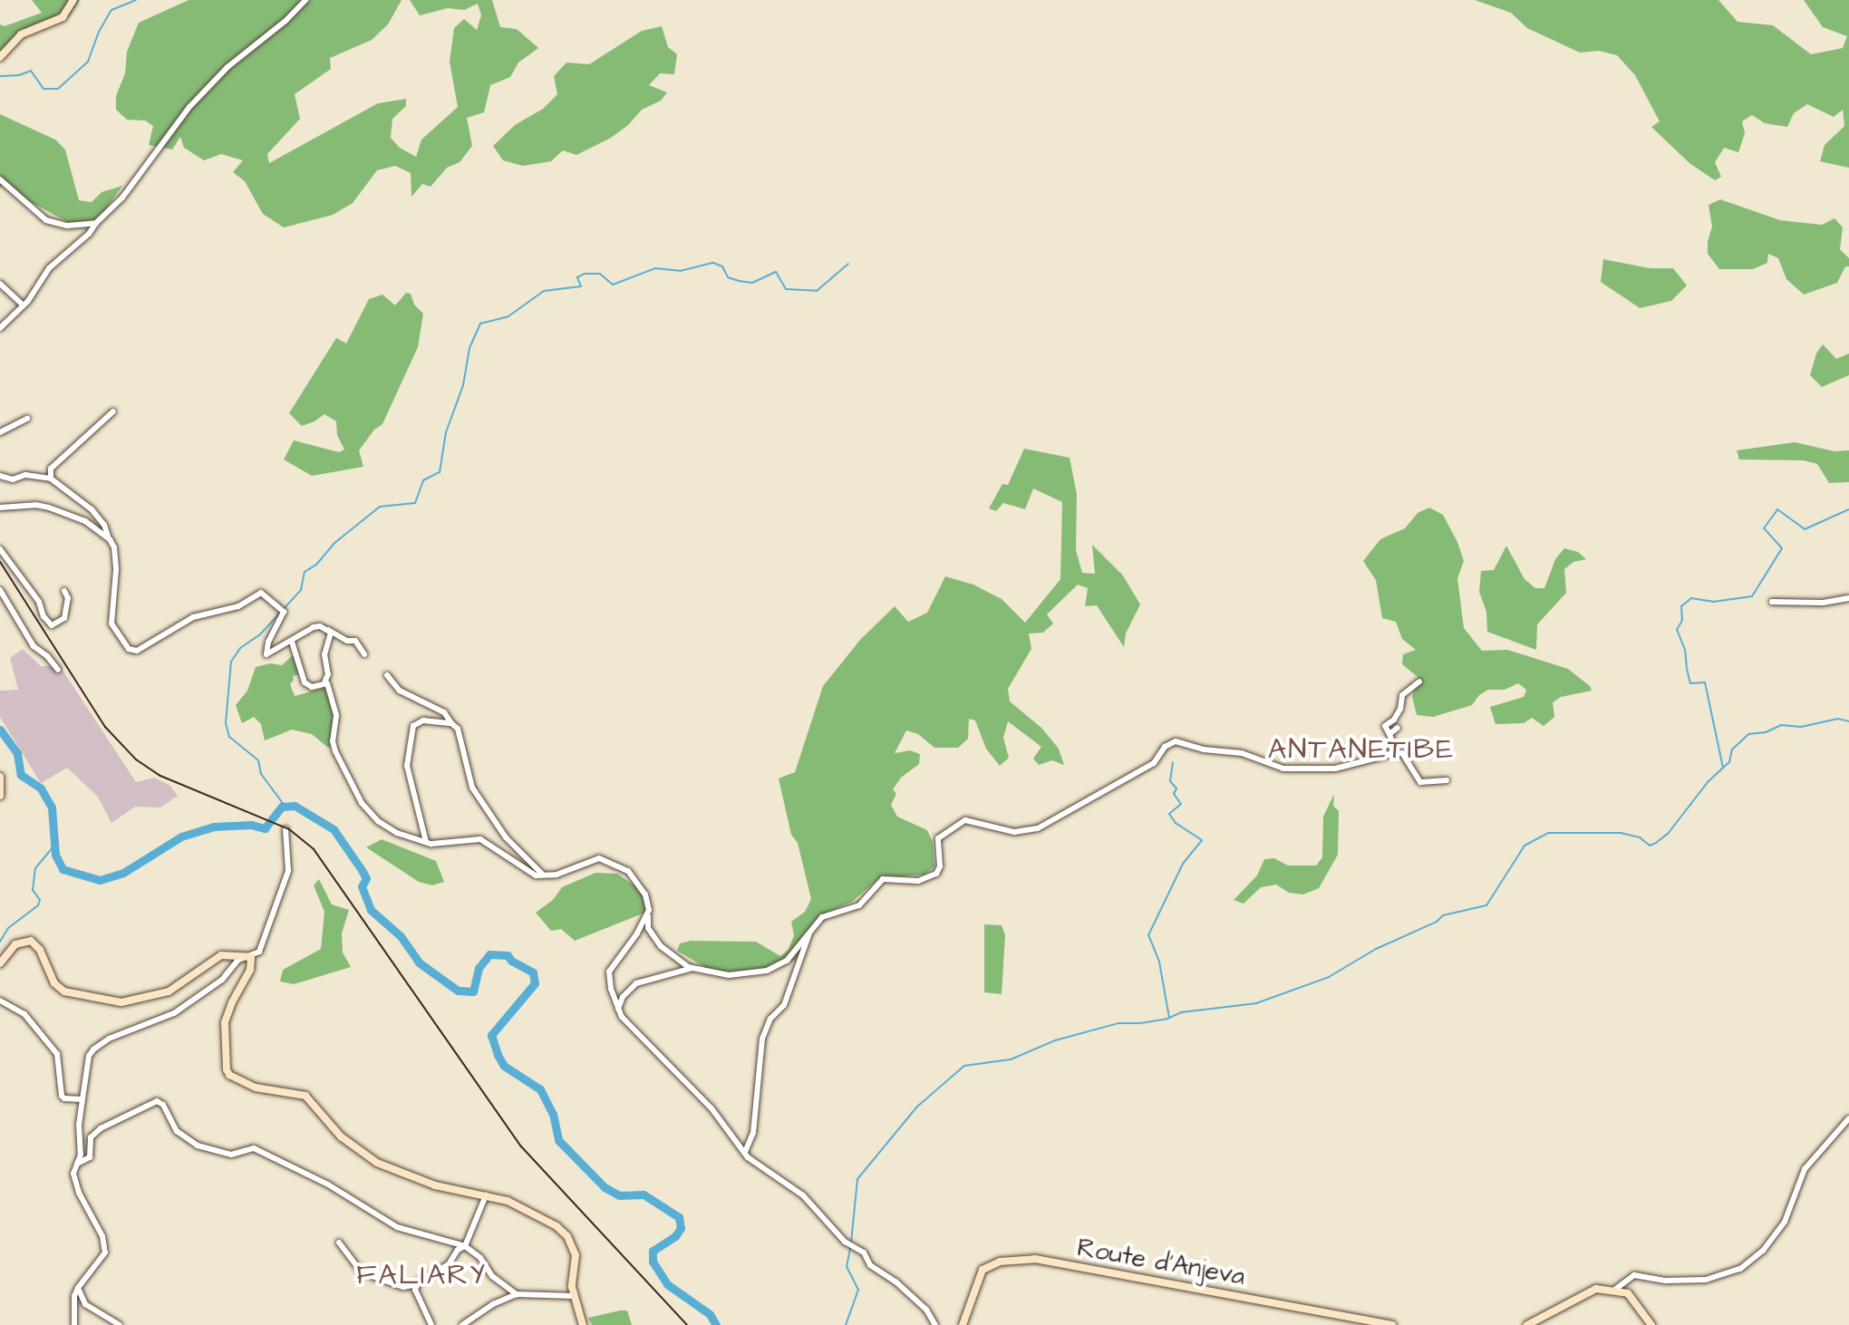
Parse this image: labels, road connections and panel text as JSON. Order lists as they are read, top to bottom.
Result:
{
  "streets": {
    "street": ["Route d'Anjeva"]
  },
  "districts": ["ANTANETIBE", "FALIARY"]
}
